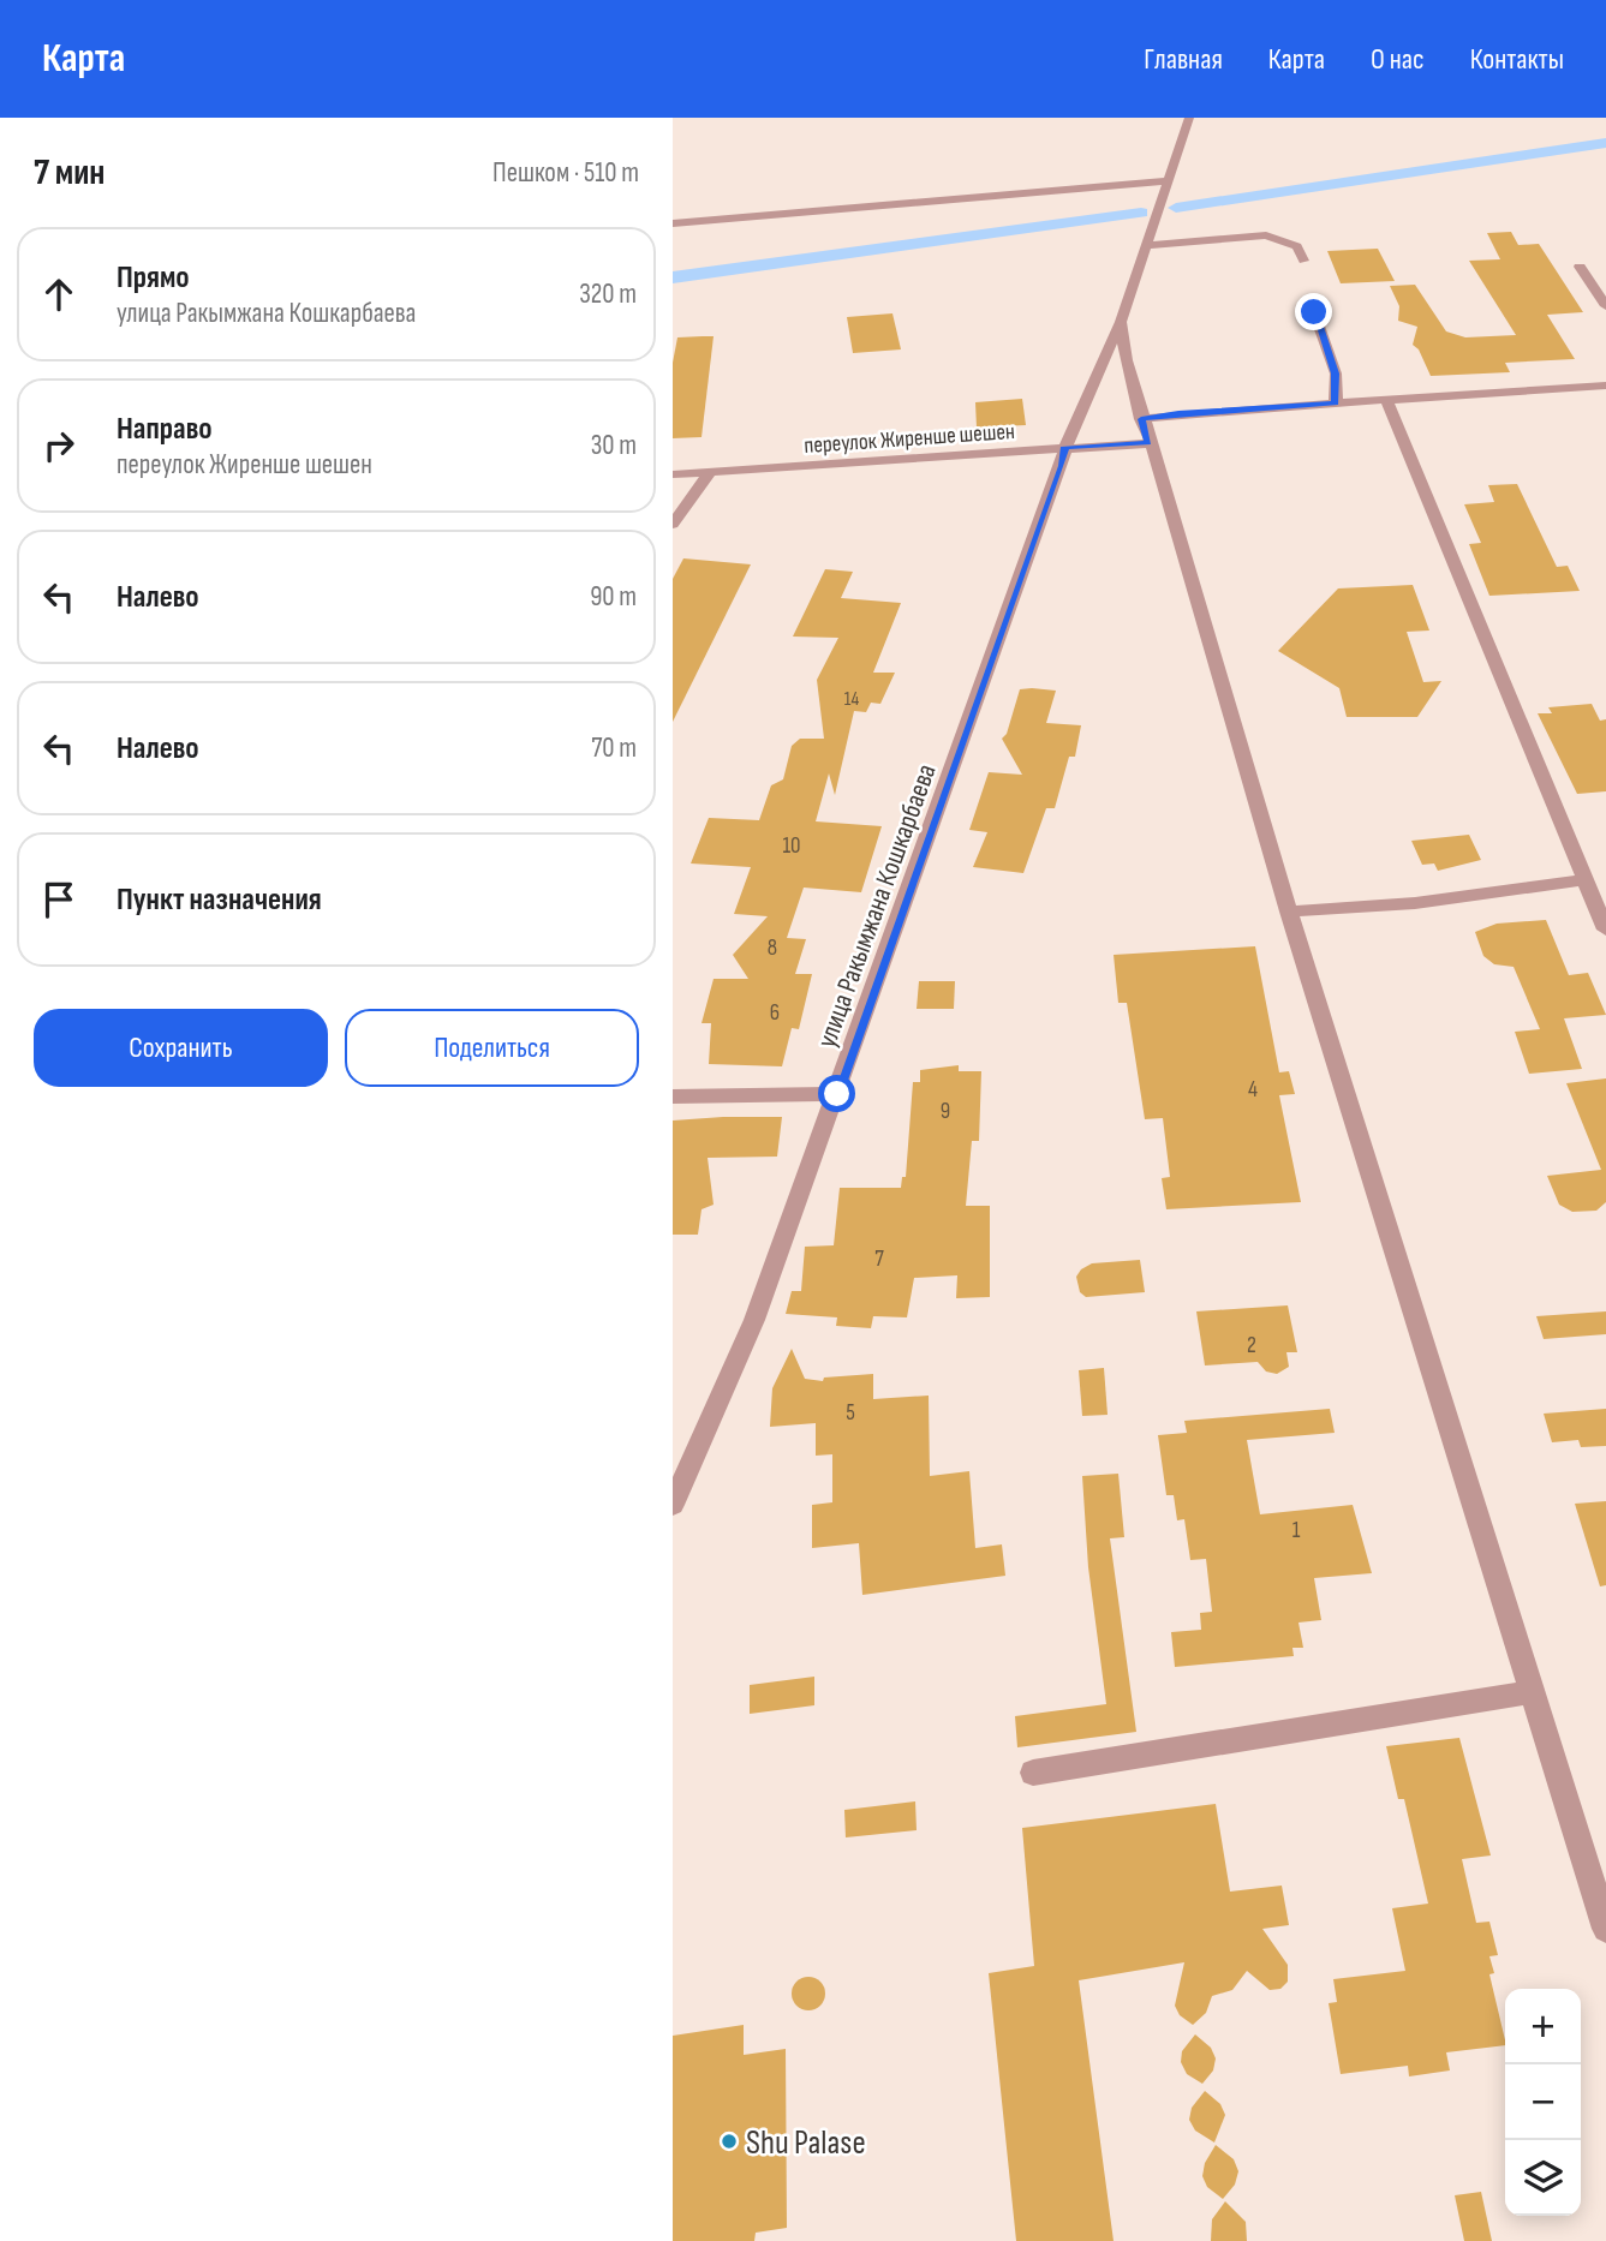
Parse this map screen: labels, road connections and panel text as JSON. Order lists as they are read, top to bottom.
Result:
{
  "streets": {
    "street": ["переулок Жиренше шешен", "улица Ракымжана Кошкарбаева"]
  },
  "crossings": [
    ["переулок Жиренше шешен", "улица Ракымжана Кошкарбаева"]
  ],
  "places": ["Shu Palase"],
  "house_numbers": [
    "14",
    "10",
    "8",
    "6",
    "4",
    "9",
    "7",
    "2",
    "5",
    "1"
  ],
  "page": {
    "header": "Карта",
    "nav": [
      "Главная",
      "Карта",
      "О нас",
      "Контакты"
    ],
    "heading": ["7 мин", "Пешком · 510 m"],
    "list": [
      ["Прямо", "улица Ракымжана Кошкарбаева", "320 m"],
      ["Направо", "переулок Жиренше шешен", "30 m"],
      ["Налево", "90 m"],
      ["Налево", "70 m"],
      "Пункт назначения"
    ],
    "buttons": ["Сохранить", "Поделиться"],
    "map_buttons": ["+", "−"]
  }
}
